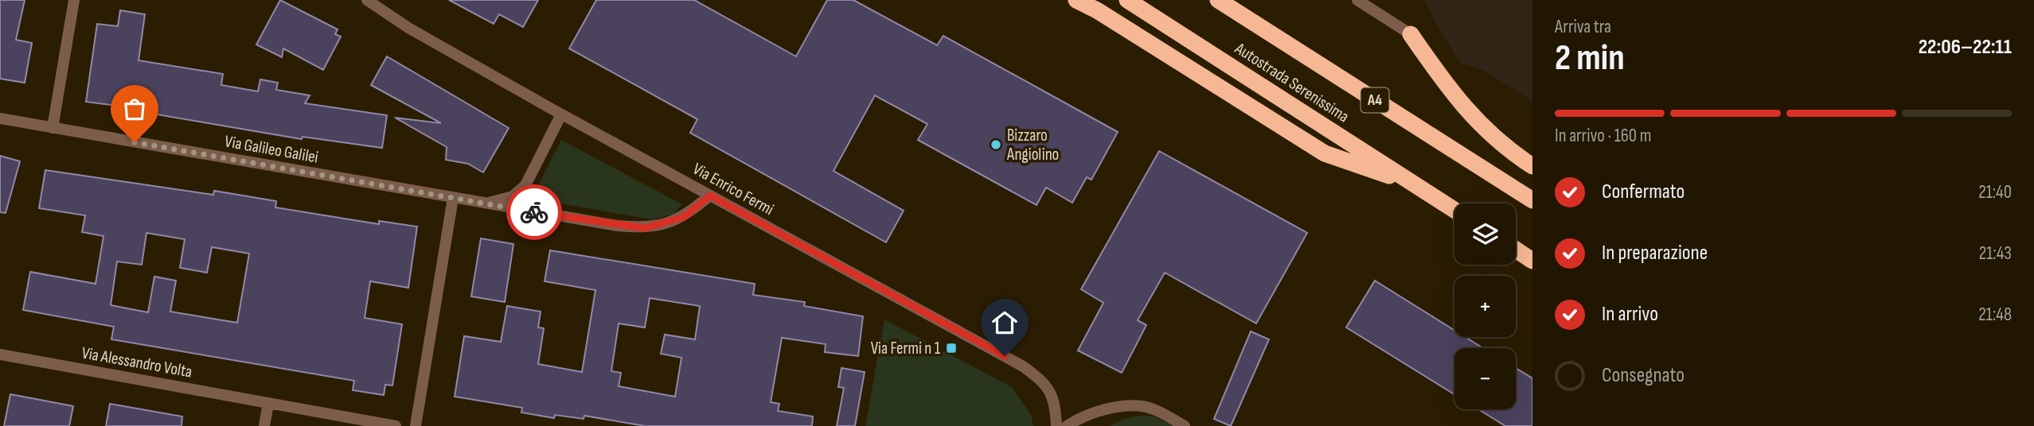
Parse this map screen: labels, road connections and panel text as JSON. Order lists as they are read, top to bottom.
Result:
{
  "streets": {
    "highway": ["Autostrada Serenissima", "A4"],
    "street": ["Via Galileo Galilei", "Via Enrico Fermi", "Via Alessandro Volta"]
  },
  "crossings": [
    ["Via Galileo Galilei", "Via Enrico Fermi"]
  ],
  "places": {
    "other": ["Bizzaro Angiolino"],
    "transit": ["Via Fermi n 1"]
  },
  "page": {
    "heading": ["2 min", "Arriva tra", "22:06–22:11"],
    "bar": "In arrivo · 160 m",
    "list": [
      ["Confermato", "21:40"],
      ["In preparazione", "21:43"],
      ["In arrivo", "21:48"],
      "Consegnato"
    ],
    "map_buttons": ["+", "−"]
  }
}
